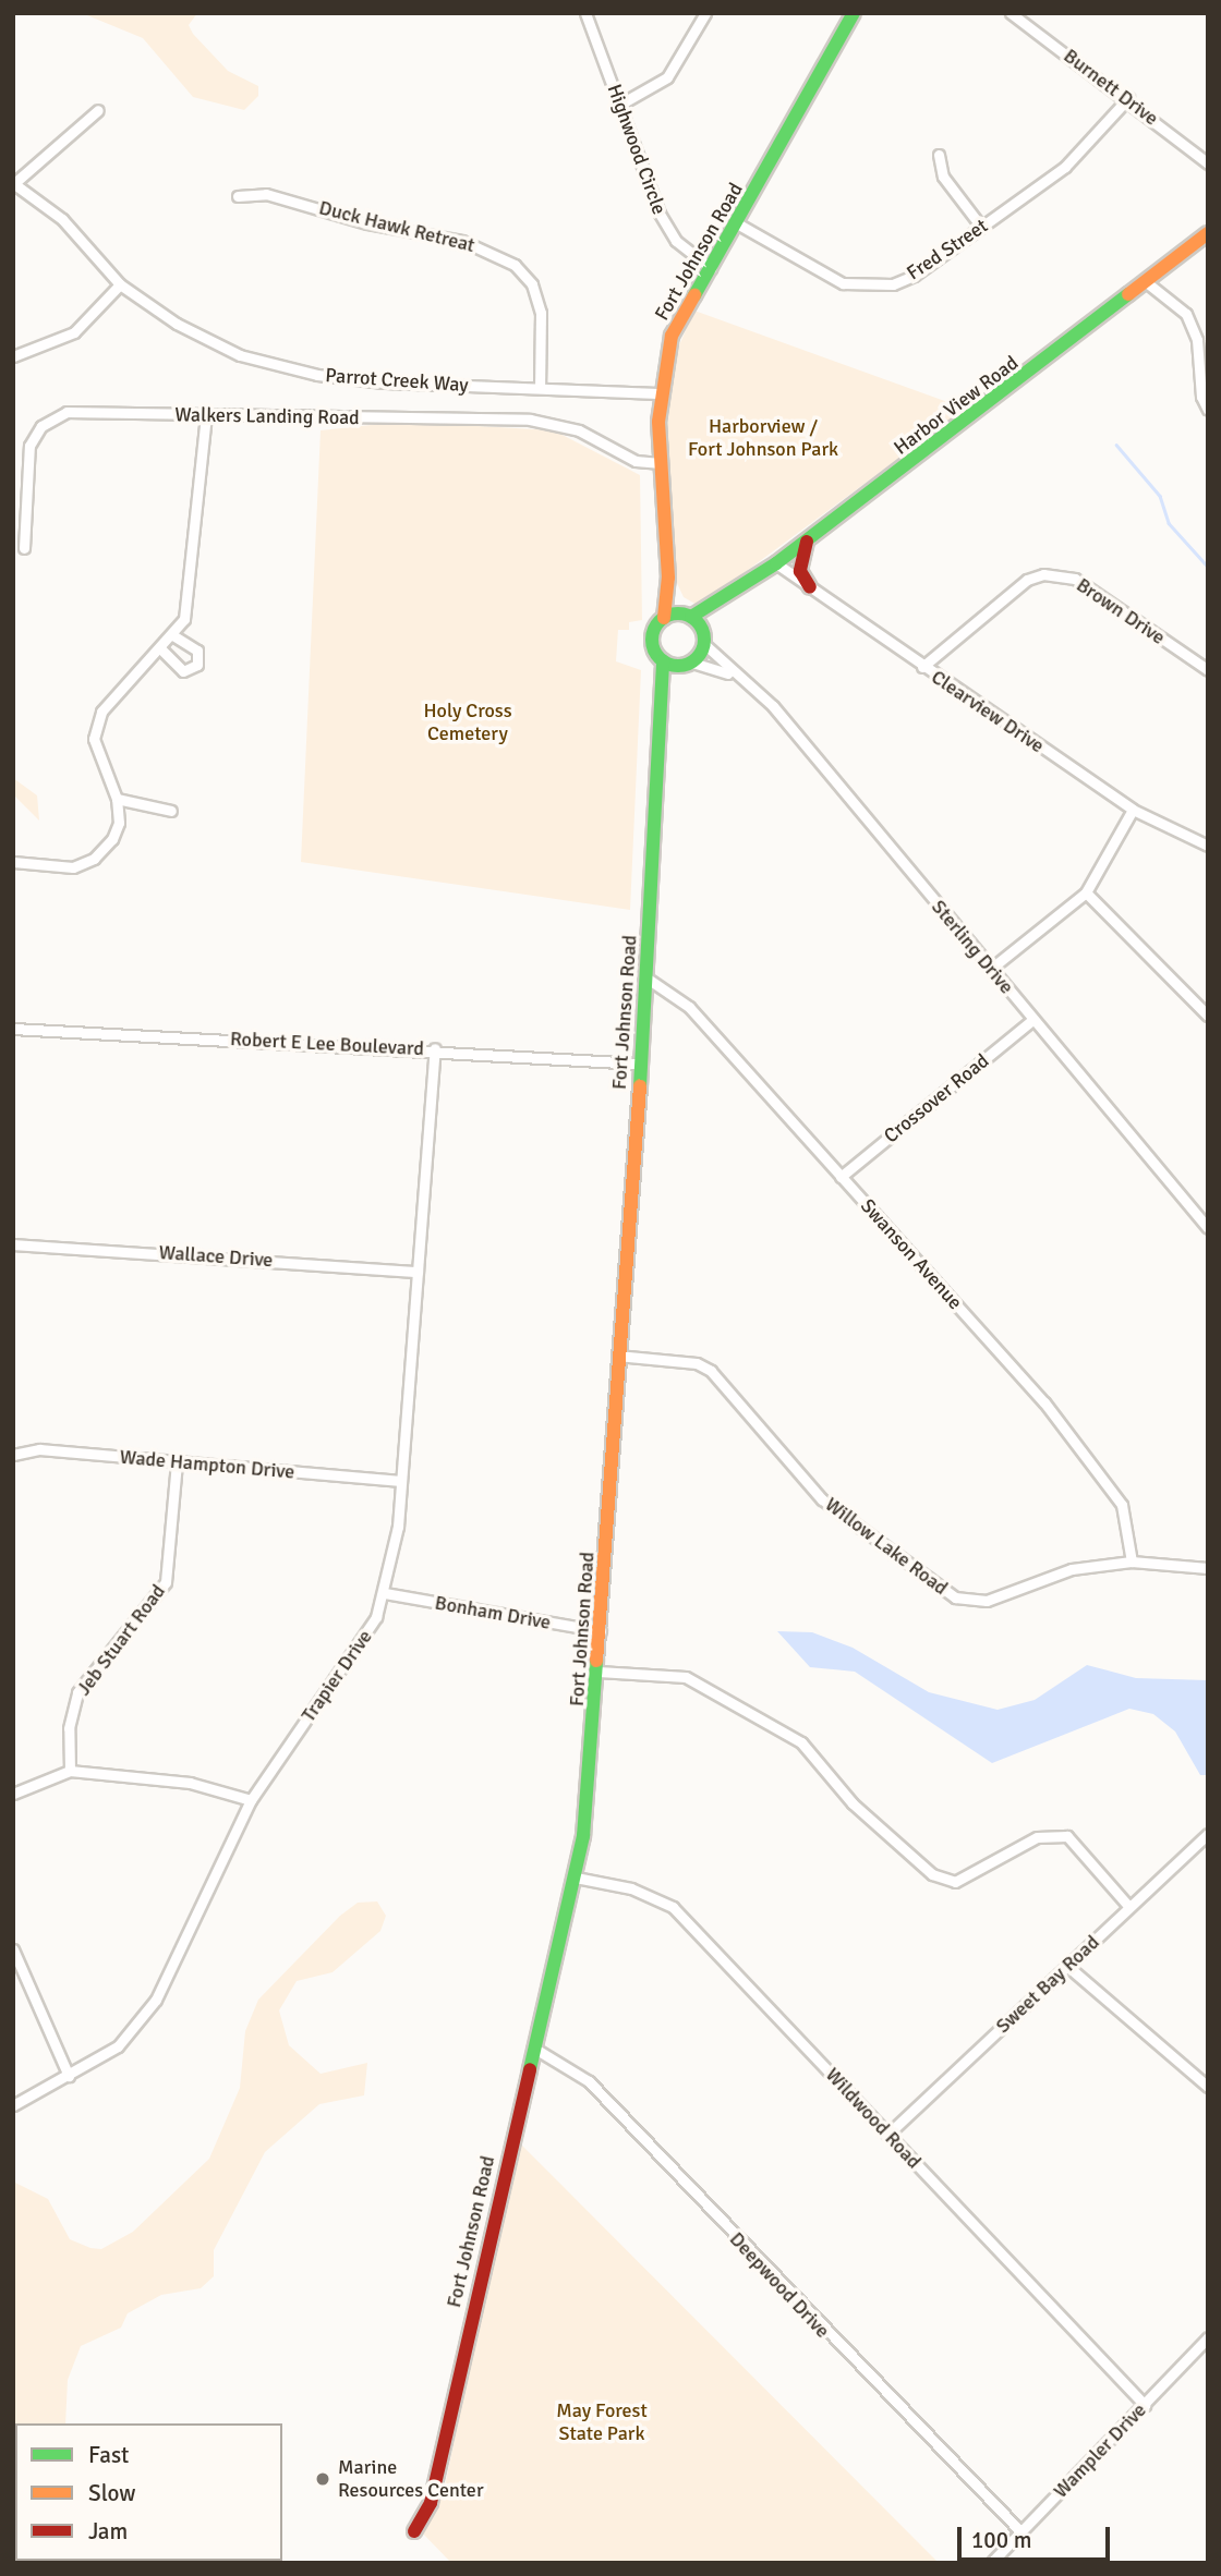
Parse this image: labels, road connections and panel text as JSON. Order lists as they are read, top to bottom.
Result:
{
  "streets": {
    "street": [
      "Burnett Drive",
      "Highwood Circle",
      "Duck Hawk Retreat",
      "Fred Street",
      "Fort Johnson Road",
      "Parrot Creek Way",
      "Harbor View Road",
      "Walkers Landing Road",
      "Brown Drive",
      "Clearview Drive",
      "Sterling Drive",
      "Robert E Lee Boulevard",
      "Crossover Road",
      "Swanson Avenue",
      "Wallace Drive",
      "Wade Hampton Drive",
      "Willow Lake Road",
      "Bonham Drive",
      "Jeb Stuart Road",
      "Trapier Drive",
      "Sweet Bay Road",
      "Wildwood Road",
      "Deepwood Drive",
      "Wampler Drive"
    ]
  },
  "crossings": [
    ["Burnett Drive", "Fred Street"],
    ["Highwood Circle", "Fort Johnson Road"],
    ["Duck Hawk Retreat", "Parrot Creek Way"],
    ["Fred Street", "Fort Johnson Road"],
    ["Fort Johnson Road", "Parrot Creek Way"],
    ["Fort Johnson Road", "Harbor View Road"],
    ["Fort Johnson Road", "Walkers Landing Road"],
    ["Fort Johnson Road", "Sterling Drive"],
    ["Fort Johnson Road", "Robert E Lee Boulevard"],
    ["Fort Johnson Road", "Swanson Avenue"],
    ["Fort Johnson Road", "Willow Lake Road"],
    ["Fort Johnson Road", "Bonham Drive"],
    ["Fort Johnson Road", "Wildwood Road"],
    ["Fort Johnson Road", "Deepwood Drive"],
    ["Harbor View Road", "Clearview Drive"],
    ["Harbor View Road", "Sterling Drive"],
    ["Brown Drive", "Clearview Drive"],
    ["Sterling Drive", "Crossover Road"],
    ["Robert E Lee Boulevard", "Trapier Drive"],
    ["Crossover Road", "Swanson Avenue"],
    ["Swanson Avenue", "Willow Lake Road"],
    ["Wallace Drive", "Trapier Drive"],
    ["Wade Hampton Drive", "Jeb Stuart Road"],
    ["Wade Hampton Drive", "Trapier Drive"],
    ["Bonham Drive", "Trapier Drive"],
    ["Sweet Bay Road", "Wildwood Road"],
    ["Wildwood Road", "Wampler Drive"],
    ["Deepwood Drive", "Wampler Drive"]
  ],
  "parks": ["Harborview / Fort Johnson Park", "Holy Cross Cemetery", "May Forest State Park"],
  "places": ["Marine Resources Center"],
  "legend": ["Fast", "Slow", "Jam"],
  "scale_bar": "100 m"
}
